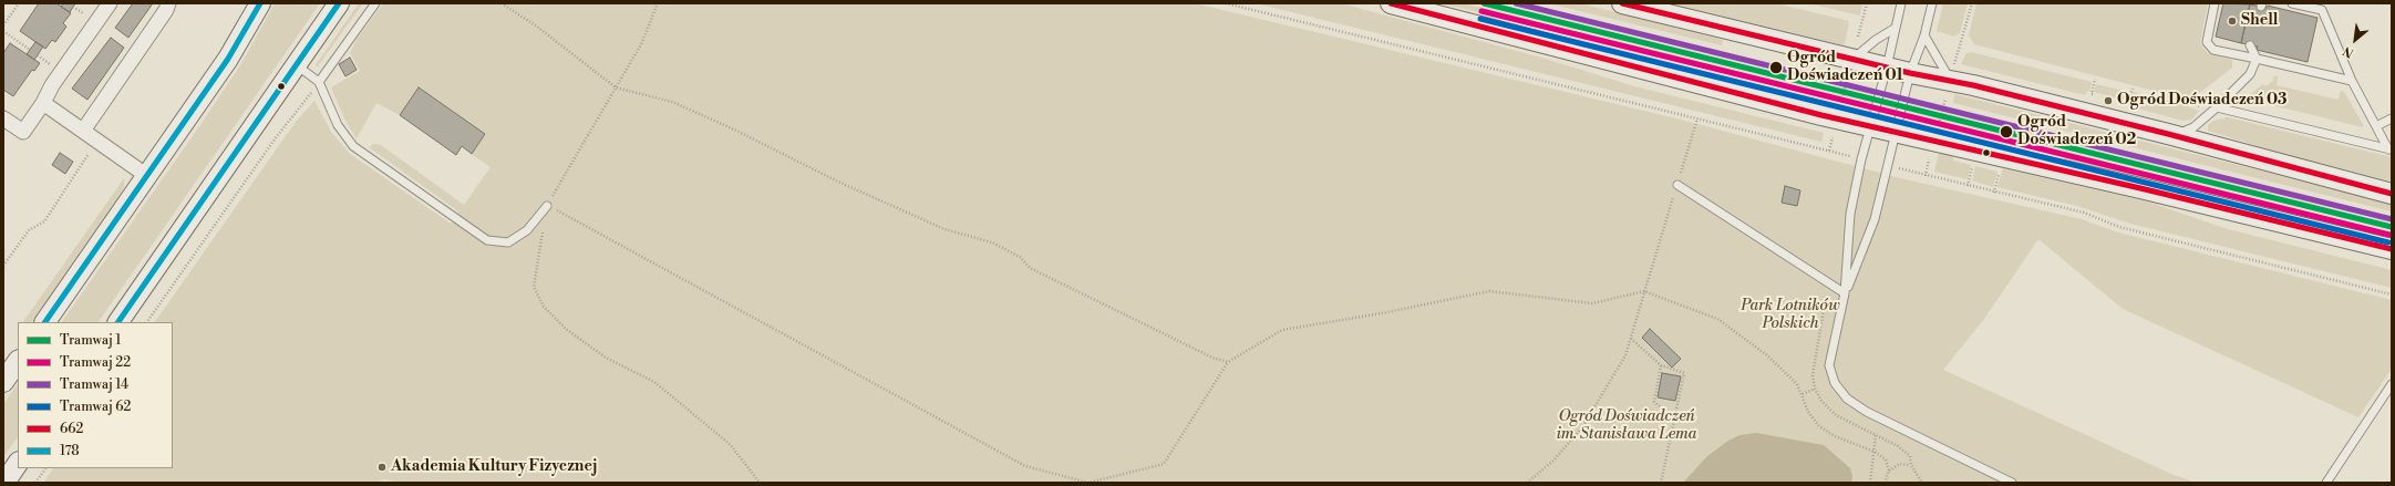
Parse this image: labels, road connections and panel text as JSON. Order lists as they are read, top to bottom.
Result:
{
  "parks": ["Park Lotników Polskich", "Ogród Doświadczeń im. Stanisława Lema"],
  "places": [
    "Shell",
    "Ogród Doświadczeń 01",
    "Ogród Doświadczeń 03",
    "Ogród Doświadczeń 02",
    "Akademia Kultury Fizycznej"
  ],
  "lines": [
    "tram line 1",
    "tram line 14",
    "transit line 662",
    "transit line 178",
    "tram line 22",
    "tram line 62"
  ],
  "legend": [
    "Tramwaj 1",
    "Tramwaj 22",
    "Tramwaj 14",
    "Tramwaj 62",
    "662",
    "178"
  ],
  "north": "bottom left"
}
